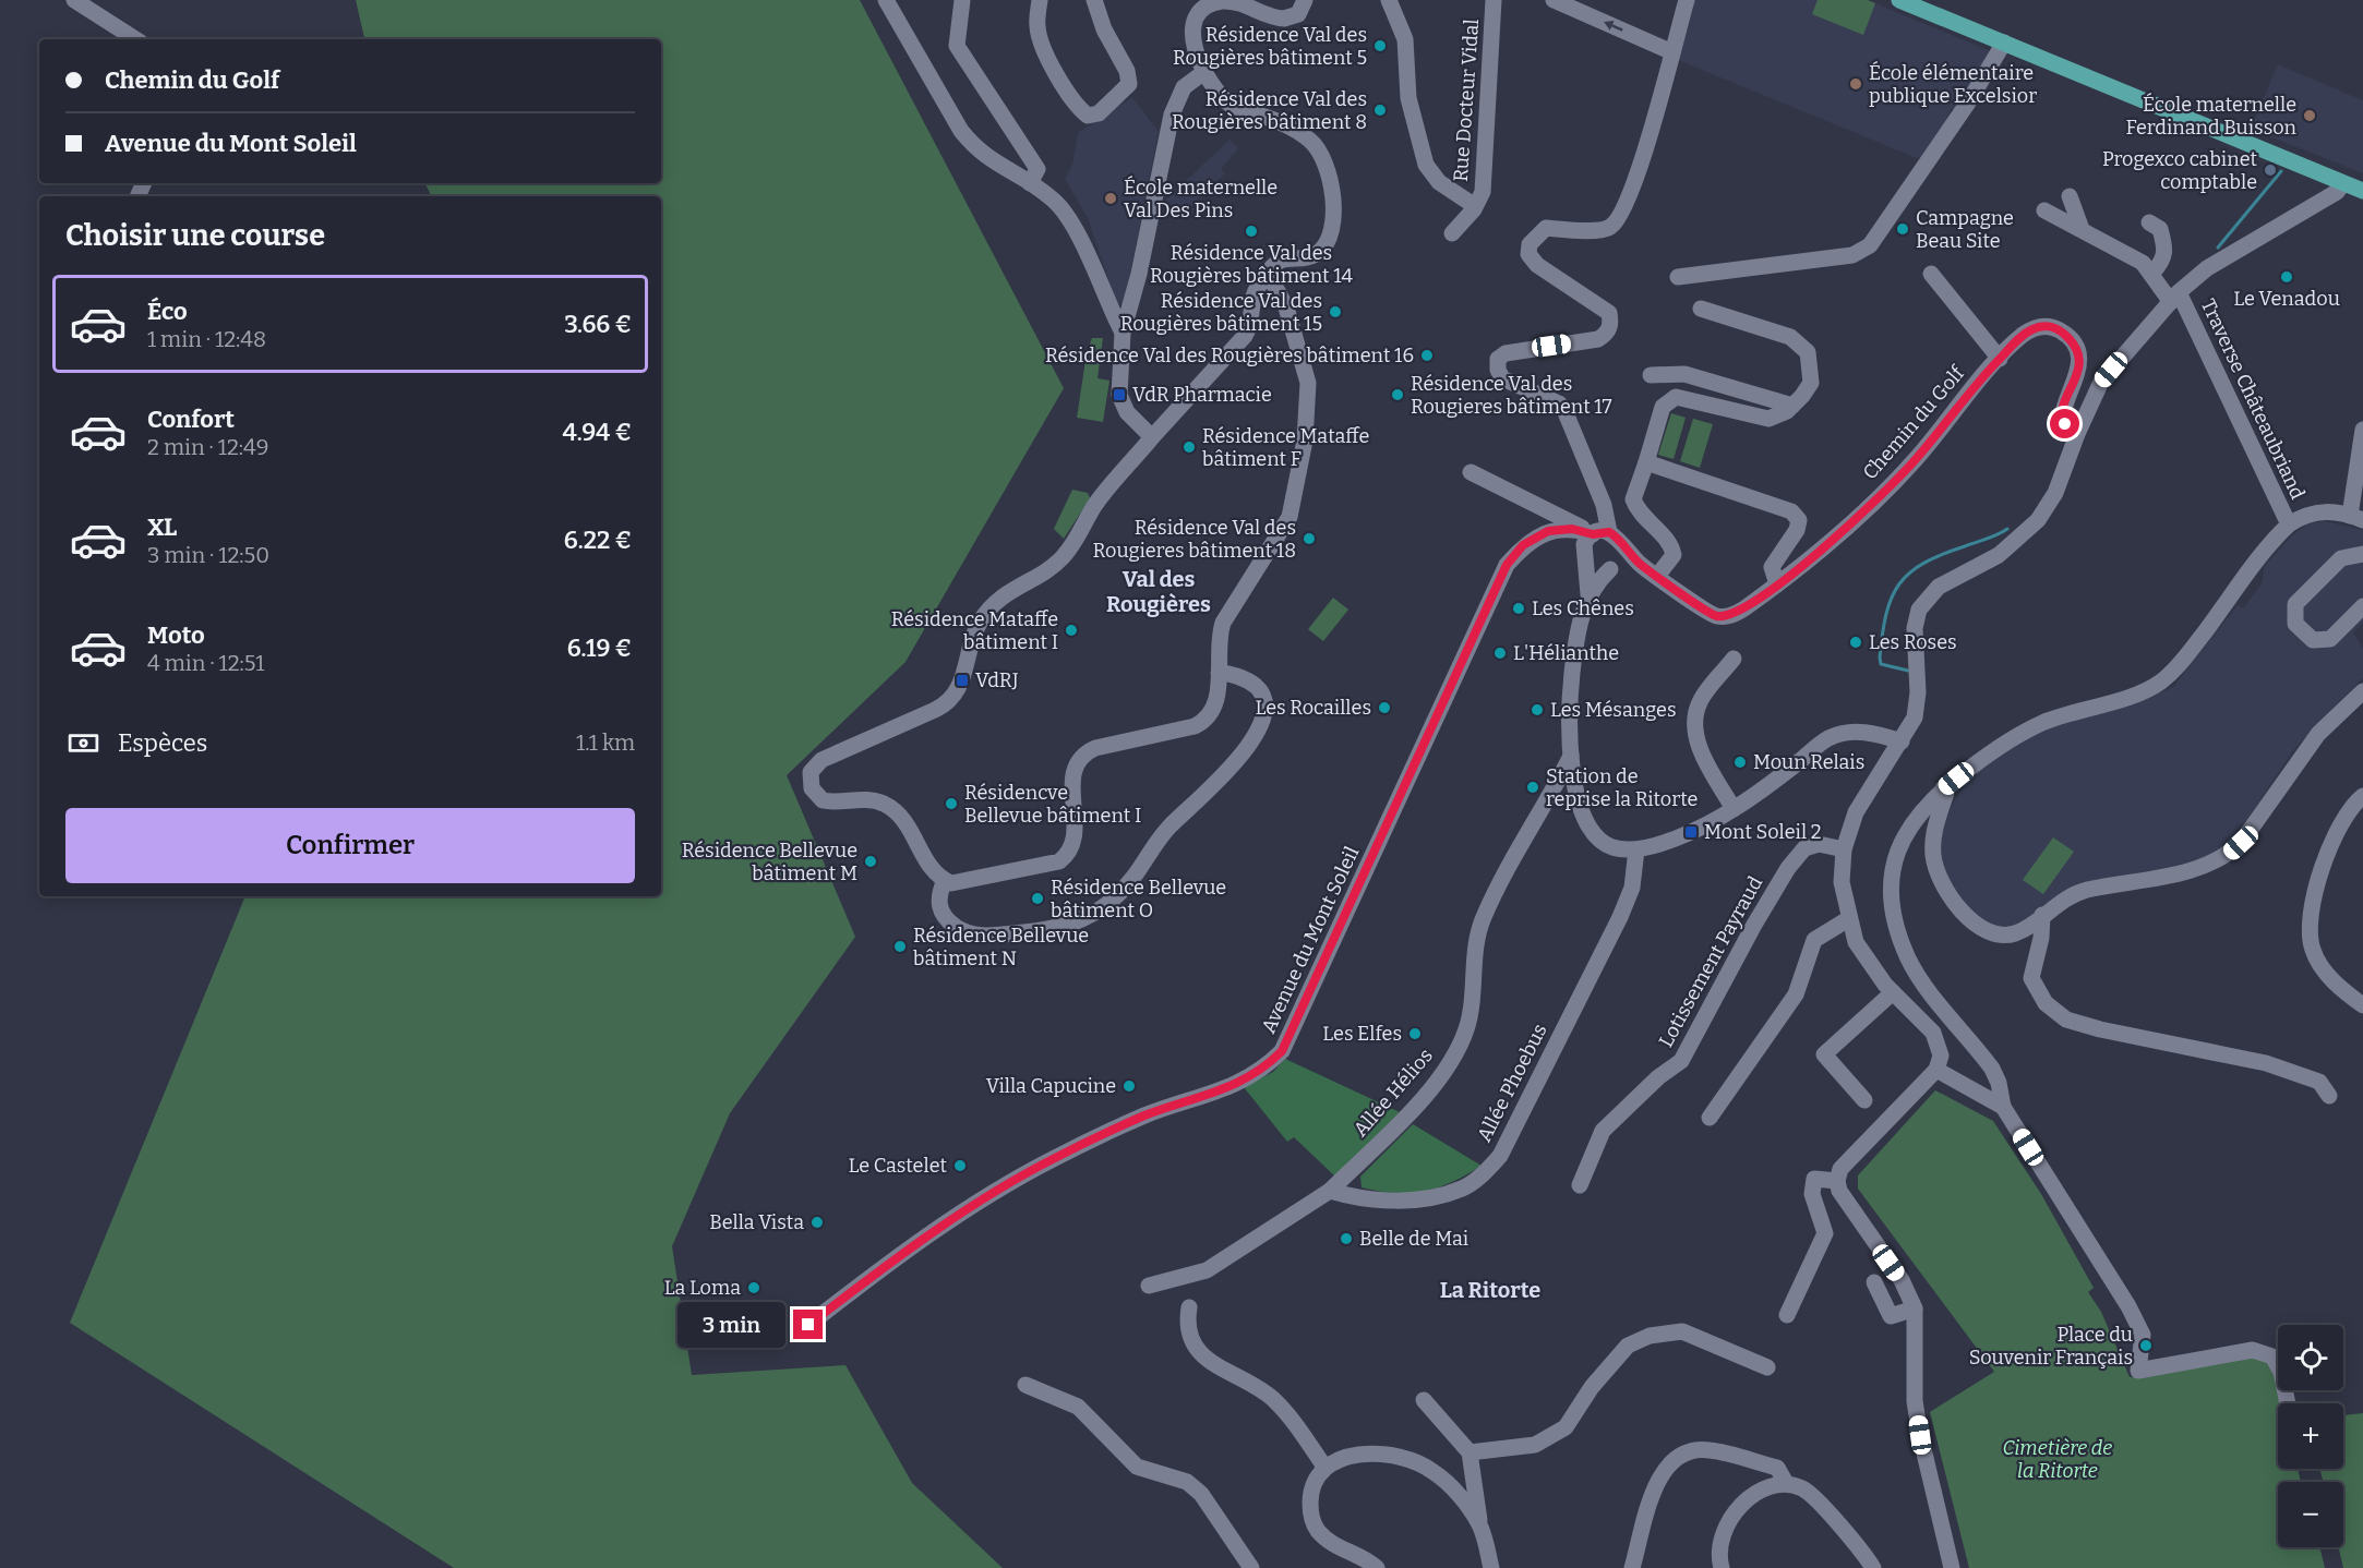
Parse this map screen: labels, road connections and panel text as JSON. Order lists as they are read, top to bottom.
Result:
{
  "streets": {
    "street": [
      "Rue Docteur Vidal",
      "Traverse Châteaubriand",
      "Chemin du Golf",
      "Avenue du Mont Soleil",
      "Lotissement Payraud",
      "Allée Phoebus",
      "Allée Hélios"
    ]
  },
  "crossings": [
    ["Chemin du Golf", "Avenue du Mont Soleil"],
    ["Allée Phoebus", "Allée Hélios"]
  ],
  "districts": ["Val des Rougières", "La Ritorte"],
  "parks": ["Cimetière de la Ritorte"],
  "places": {
    "other": [
      "Résidence Val des Rougières bâtiment 5",
      "École élémentaire publique Excelsior",
      "Résidence Val des Rougières bâtiment 8",
      "École maternelle Ferdinand Buisson",
      "Progexco cabinet comptable",
      "École maternelle Val Des Pins",
      "Campagne Beau Site",
      "Résidence Val des Rougières bâtiment 14",
      "Le Venadou",
      "Résidence Val des Rougières bâtiment 15",
      "Résidence Val des Rougières bâtiment 16",
      "Résidence Val des Rougieres bâtiment 17",
      "Résidence Mataffe bâtiment F",
      "Résidence Val des Rougieres bâtiment 18",
      "Les Chênes",
      "Résidence Mataffe bâtiment I",
      "Les Roses",
      "L'Hélianthe",
      "Les Rocailles",
      "Les Mésanges",
      "Moun Relais",
      "Station de reprise la Ritorte",
      "Résidencve Bellevue bâtiment I",
      "Résidence Bellevue bâtiment M",
      "Résidence Bellevue bâtiment O",
      "Résidence Bellevue bâtiment N",
      "Les Elfes",
      "Villa Capucine",
      "Le Castelet",
      "Bella Vista",
      "Belle de Mai",
      "La Loma",
      "Place du Souvenir Français"
    ],
    "transit": ["VdR Pharmacie", "VdRJ", "Mont Soleil 2"]
  },
  "page": {
    "banner": ["Chemin du Golf", "Avenue du Mont Soleil"],
    "heading": "Choisir une course",
    "list": [
      {
        "name": "Éco",
        "note": "1 min · 12:48",
        "value": "3.66 €"
      },
      {
        "name": "Confort",
        "note": "2 min · 12:49",
        "value": "4.94 €"
      },
      {
        "name": "XL",
        "note": "3 min · 12:50",
        "value": "6.22 €"
      },
      {
        "name": "Moto",
        "note": "4 min · 12:51",
        "value": "6.19 €"
      }
    ],
    "pay": ["Espèces", "1.1 km"],
    "buttons": "Confirmer",
    "bubble": "3 min",
    "map_buttons": ["+", "−"]
  }
}
